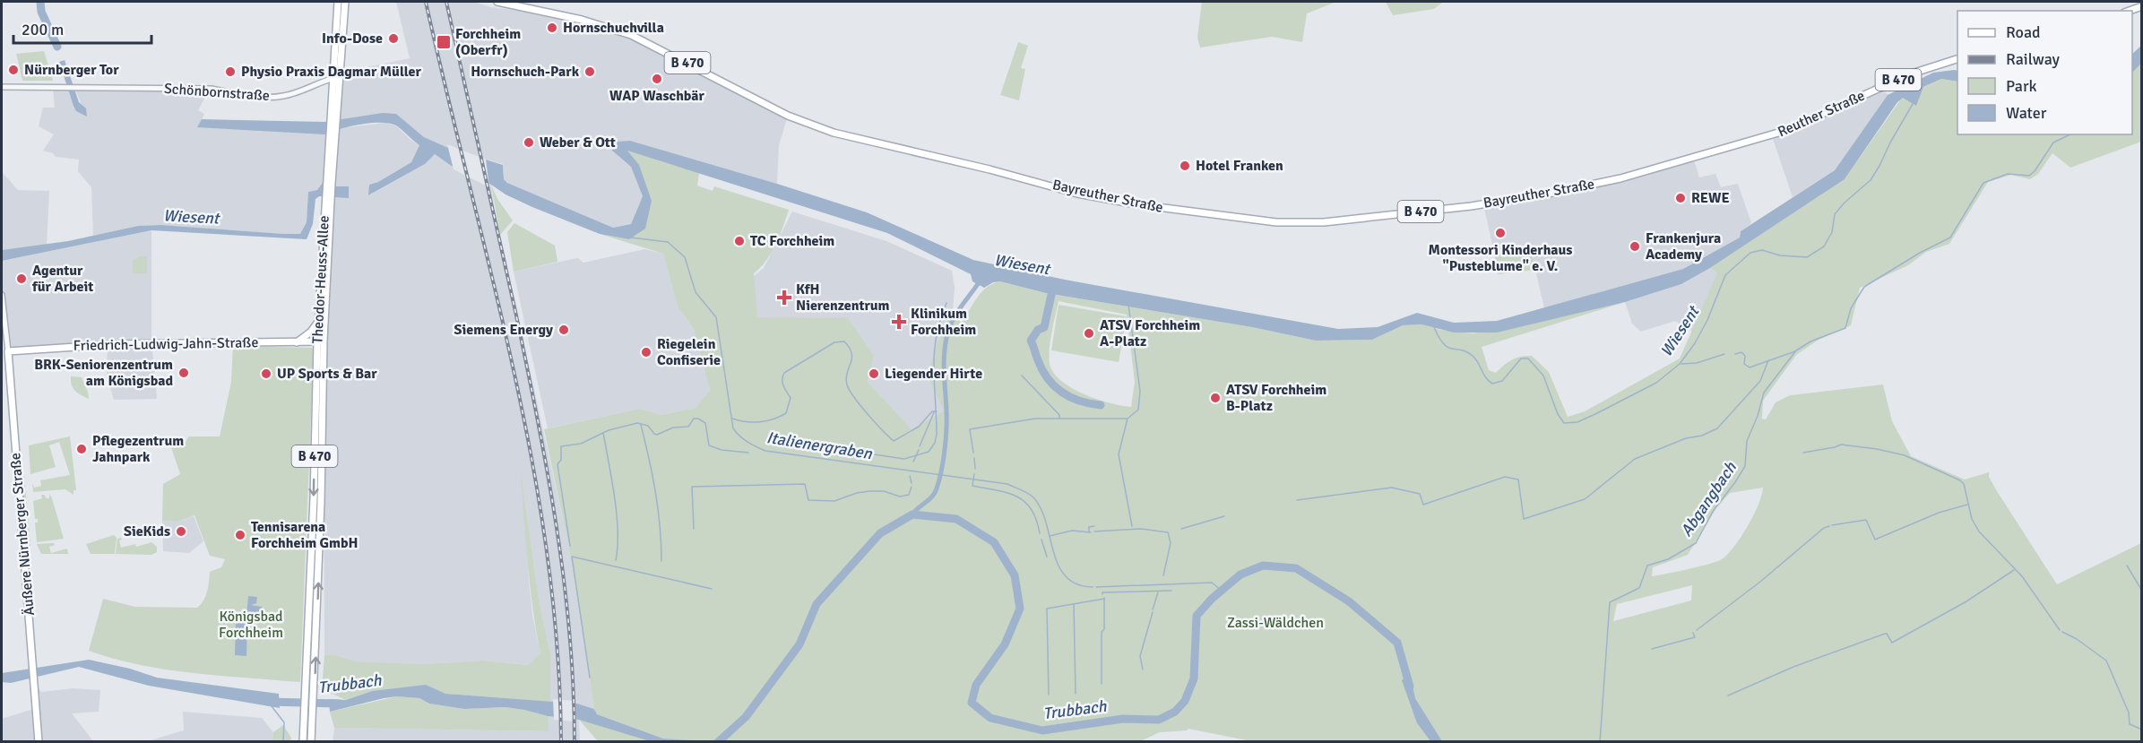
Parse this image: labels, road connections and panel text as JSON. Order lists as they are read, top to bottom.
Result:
{
  "streets": {
    "main road": [
      "B 470",
      "Reuther Straße",
      "Bayreuther Straße",
      "Theodor-Heuss-Allee",
      "Friedrich-Ludwig-Jahn-Straße",
      "Äußere Nürnberger Straße"
    ],
    "street": ["Schönbornstraße"]
  },
  "crossings": [
    ["Schönbornstraße", "Theodor-Heuss-Allee"],
    ["Reuther Straße", "Bayreuther Straße"],
    ["Theodor-Heuss-Allee", "Friedrich-Ludwig-Jahn-Straße"],
    ["Friedrich-Ludwig-Jahn-Straße", "Äußere Nürnberger Straße"]
  ],
  "water": [
    "Wiesent",
    "Italienergraben",
    "Abgangbach",
    "Trubbach"
  ],
  "parks": ["Königsbad Forchheim", "Zassi-Wäldchen"],
  "places": {
    "other": [
      "Hornschuchvilla",
      "Info-Dose",
      "Nürnberger Tor",
      "Physio Praxis Dagmar Müller",
      "Hornschuch-Park",
      "WAP Waschbär",
      "Weber & Ott",
      "Hotel Franken",
      "REWE",
      "Montessori Kinderhaus \"Pusteblume\" e. V.",
      "TC Forchheim",
      "Frankenjura Academy",
      "Agentur für Arbeit",
      "Siemens Energy",
      "ATSV Forchheim A-Platz",
      "Riegelein Confiserie",
      "BRK-Seniorenzentrum am Königsbad",
      "UP Sports & Bar",
      "Liegender Hirte",
      "ATSV Forchheim B-Platz",
      "Pflegezentrum Jahnpark",
      "SieKids",
      "Tennisarena Forchheim GmbH"
    ],
    "transit": ["Forchheim (Oberfr)"],
    "health": ["KfH Nierenzentrum", "Klinikum Forchheim"]
  },
  "legend": [
    "Road",
    "Railway",
    "Park",
    "Water"
  ],
  "scale_bar": "200 m"
}
